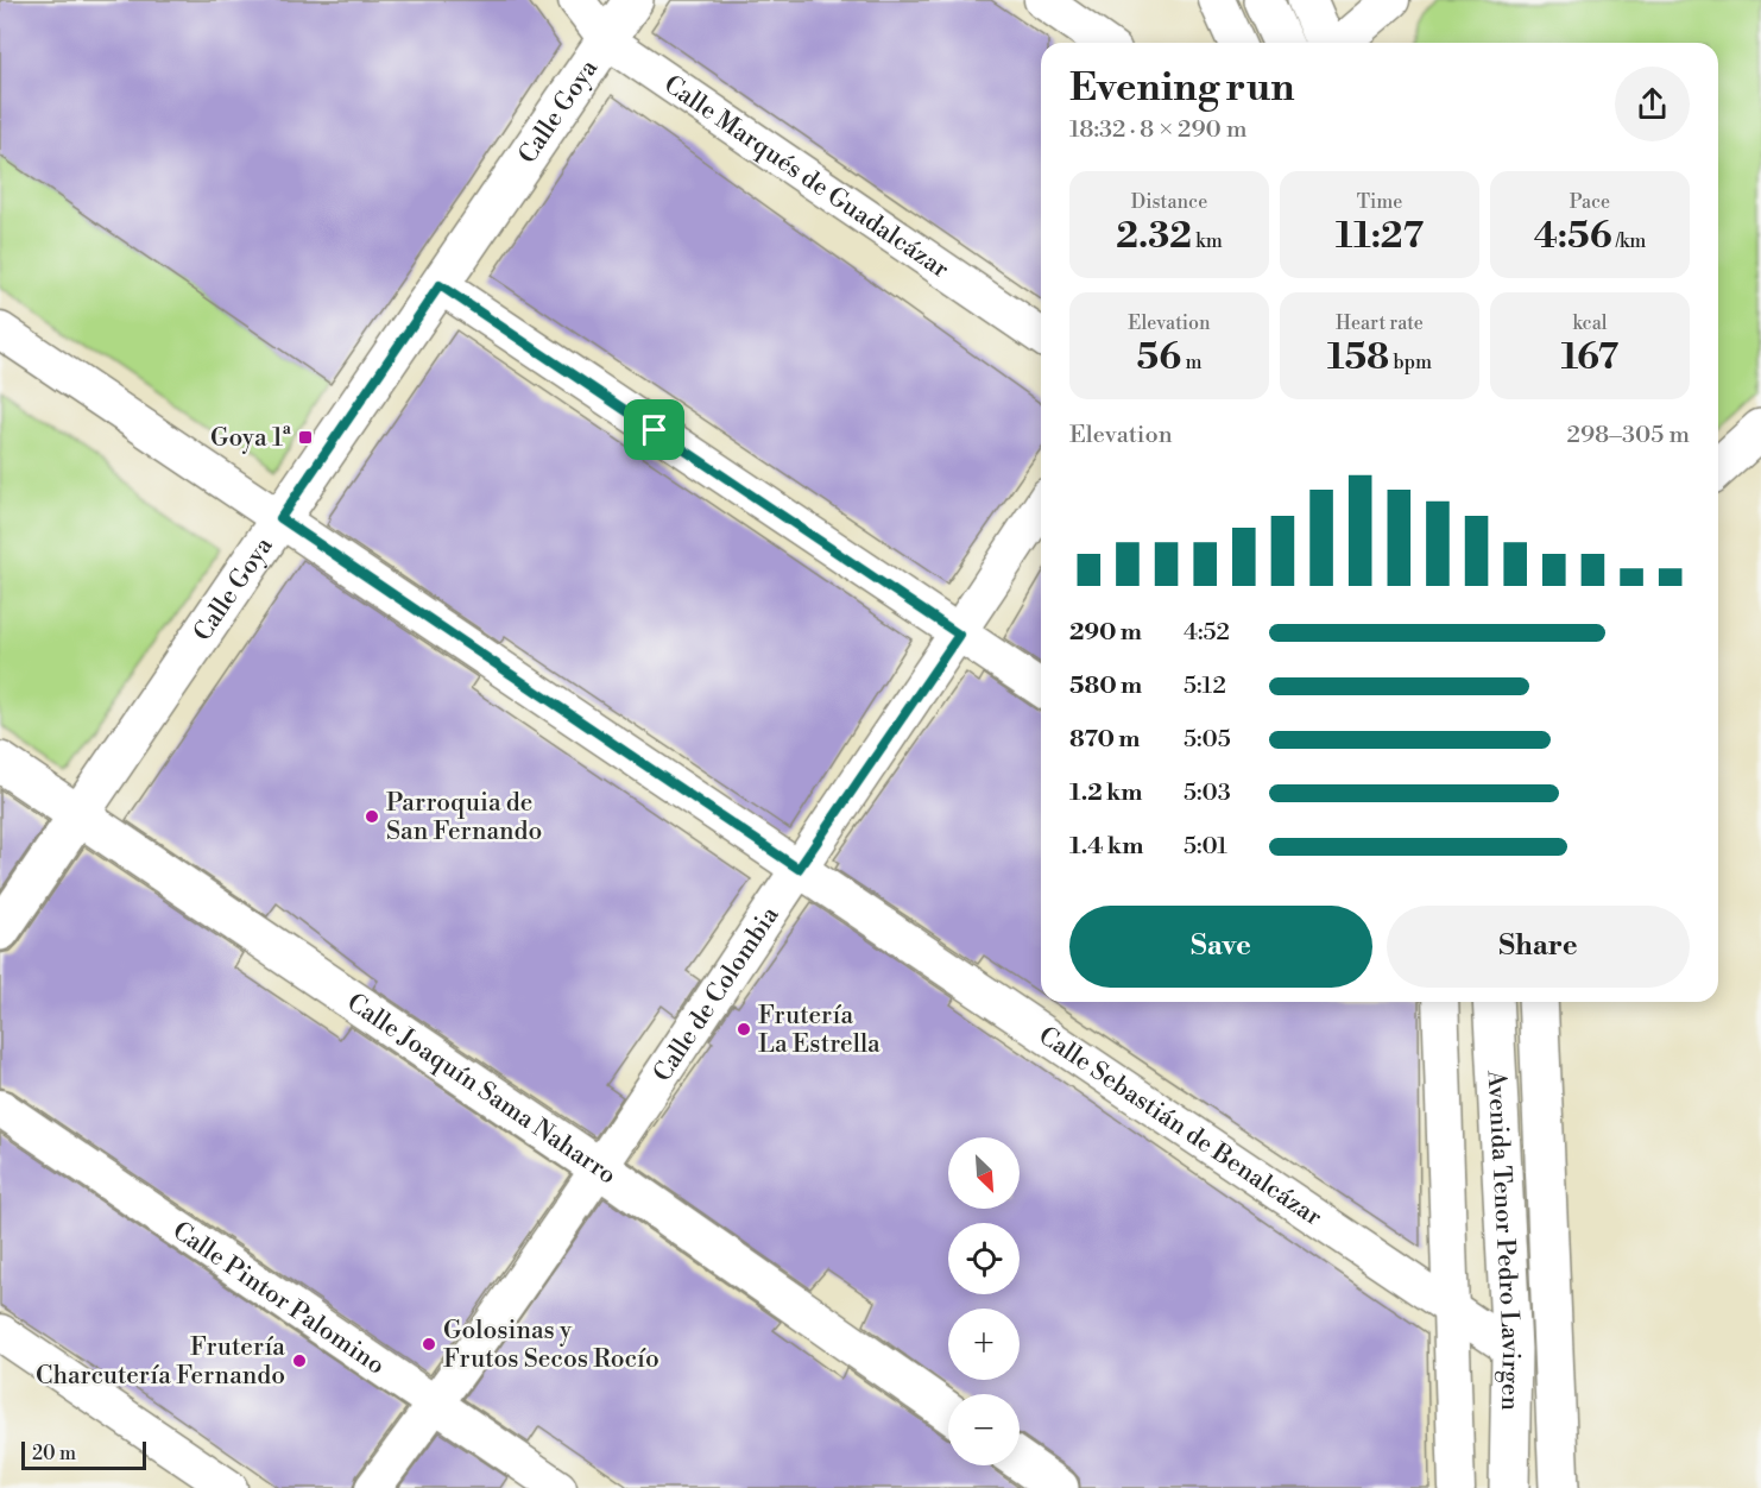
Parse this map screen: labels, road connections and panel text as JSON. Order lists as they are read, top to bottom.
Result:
{
  "streets": {
    "street": [
      "Calle Goya",
      "Calle Marqués de Guadalcázar",
      "Calle de Colombia",
      "Calle Joaquín Sama Naharro",
      "Calle Sebastián de Benalcázar",
      "Avenida Tenor Pedro Lavirgen",
      "Calle Pintor Palomino"
    ]
  },
  "crossings": [
    ["Calle Goya", "Calle Marqués de Guadalcázar"],
    ["Calle Goya", "Calle Joaquín Sama Naharro"],
    ["Calle Goya", "Calle Sebastián de Benalcázar"],
    ["Calle de Colombia", "Calle Joaquín Sama Naharro"],
    ["Calle de Colombia", "Calle Sebastián de Benalcázar"],
    ["Calle de Colombia", "Calle Pintor Palomino"],
    ["Calle Sebastián de Benalcázar", "Avenida Tenor Pedro Lavirgen"]
  ],
  "places": {
    "transit": ["Goya 1ª"],
    "other": [
      "Parroquia de San Fernando",
      "Frutería La Estrella",
      "Golosinas y Frutos Secos Rocío",
      "Frutería Charcutería Fernando"
    ]
  },
  "scale_bar": "20 m",
  "north": "bottom right",
  "page": {
    "heading": ["Evening run", "18:32 · 8 × 290 m"],
    "stats": [
      ["Distance", "2.32 km"],
      ["Time", "11:27"],
      ["Pace", "4:56 /km"],
      ["Elevation", "56 m"],
      ["Heart rate", "158 bpm"],
      ["kcal", "167"]
    ],
    "chart": ["Elevation", "298–305 m"],
    "list": [
      {
        "name": "290 m",
        "note": "4:52"
      },
      {
        "name": "580 m",
        "note": "5:12"
      },
      {
        "name": "870 m",
        "note": "5:05"
      },
      {
        "name": "1.2 km",
        "note": "5:03"
      },
      {
        "name": "1.4 km",
        "note": "5:01"
      }
    ],
    "buttons": ["Save", "Share"],
    "map_buttons": ["+", "−"],
    "scale": "20 m"
  }
}
